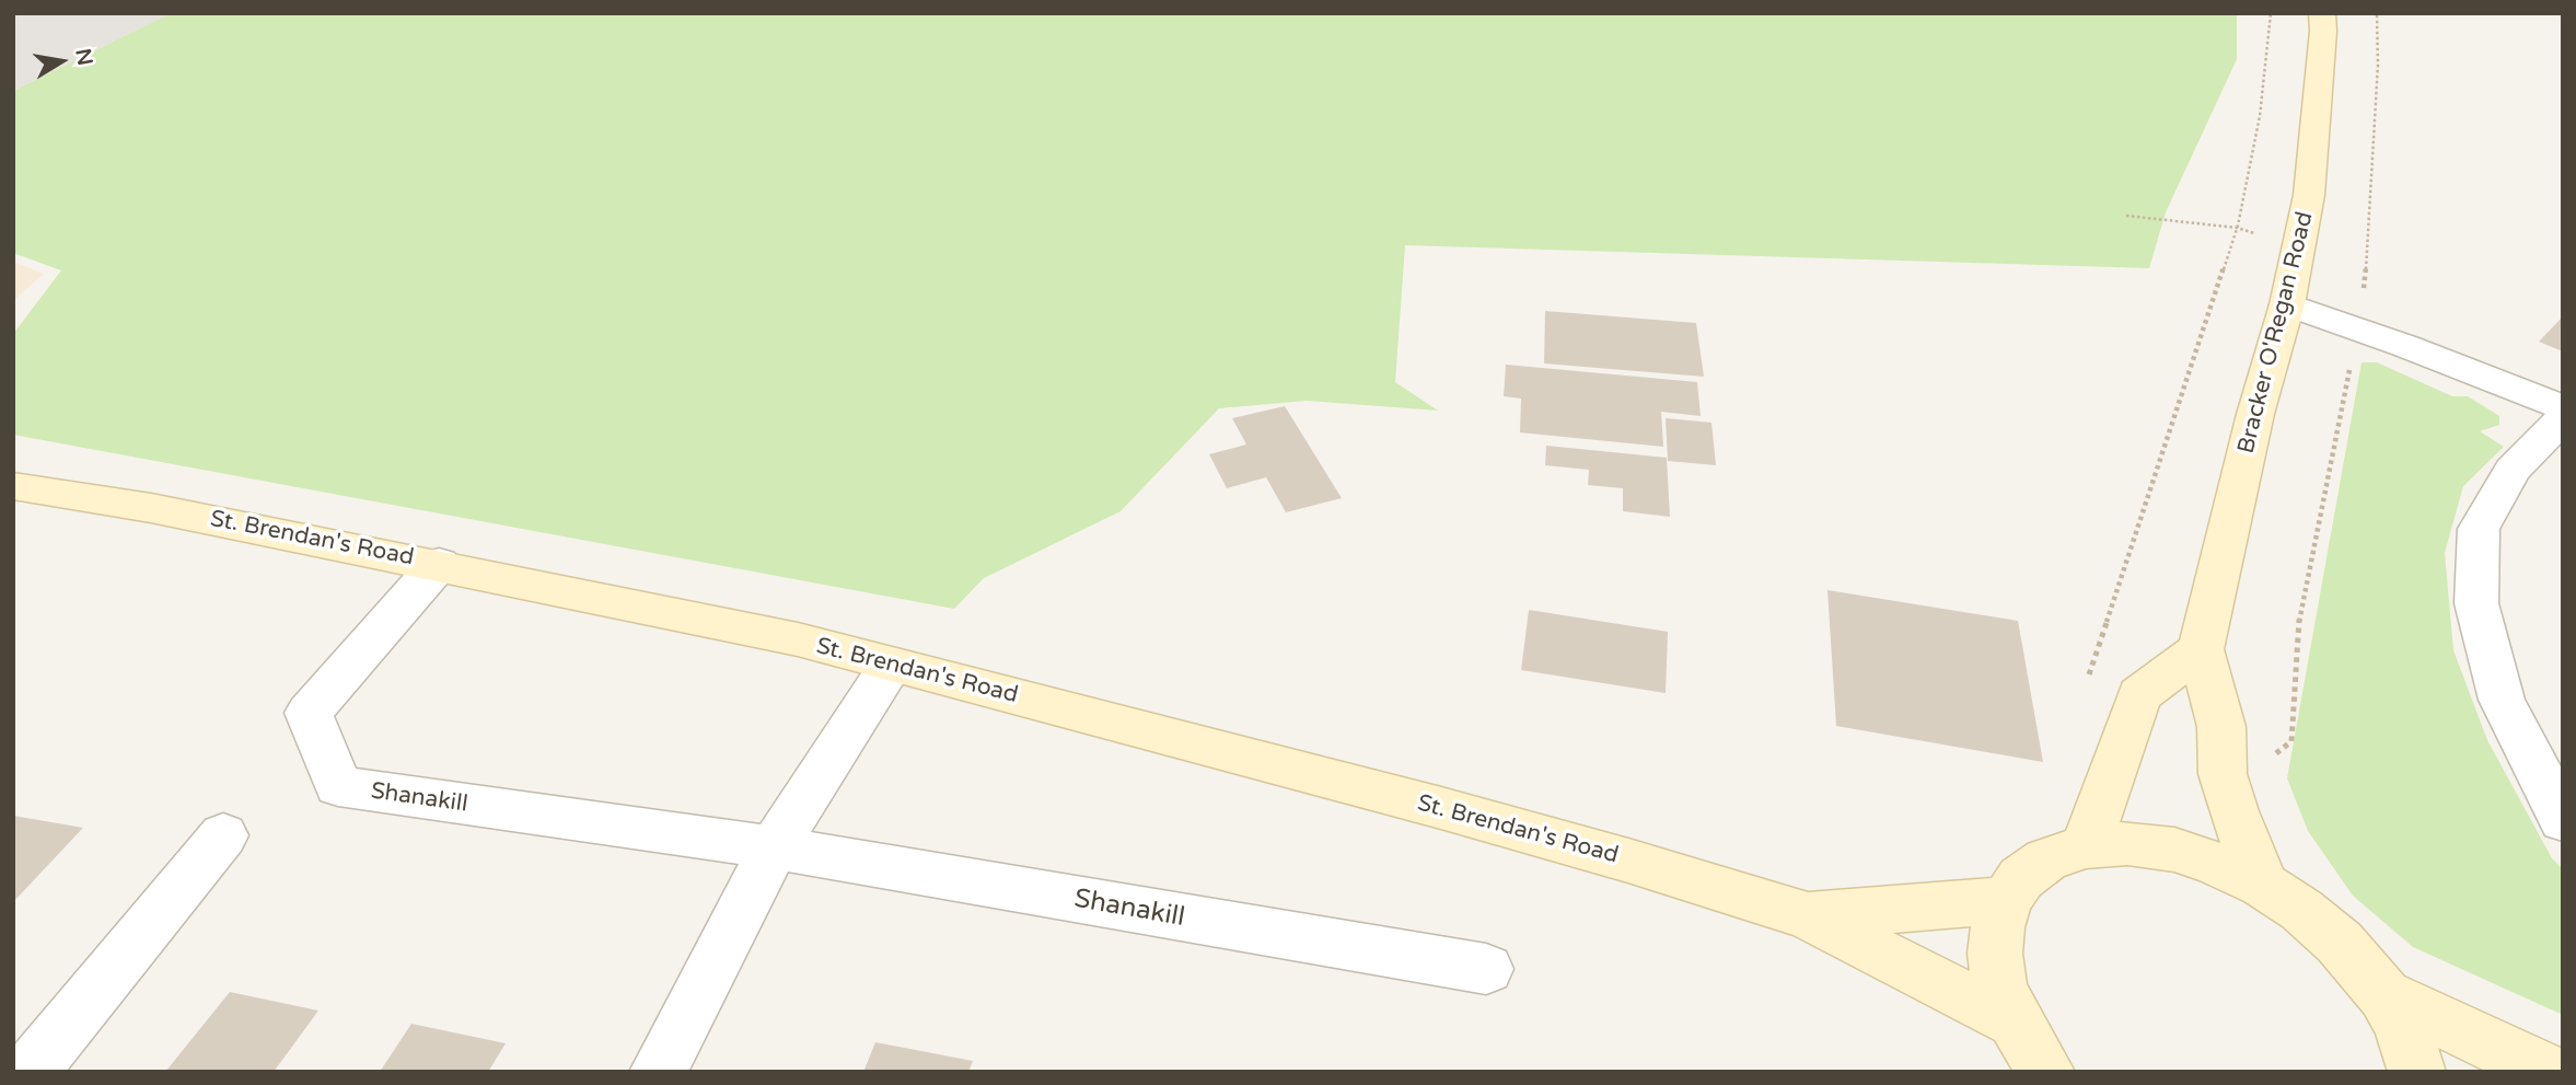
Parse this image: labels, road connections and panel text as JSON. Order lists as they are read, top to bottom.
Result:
{
  "streets": {
    "main road": ["Bracker O'Regan Road", "St. Brendan's Road"],
    "street": ["Shanakill"]
  },
  "crossings": [
    ["St. Brendan's Road", "Shanakill"]
  ],
  "north": "right"
}
